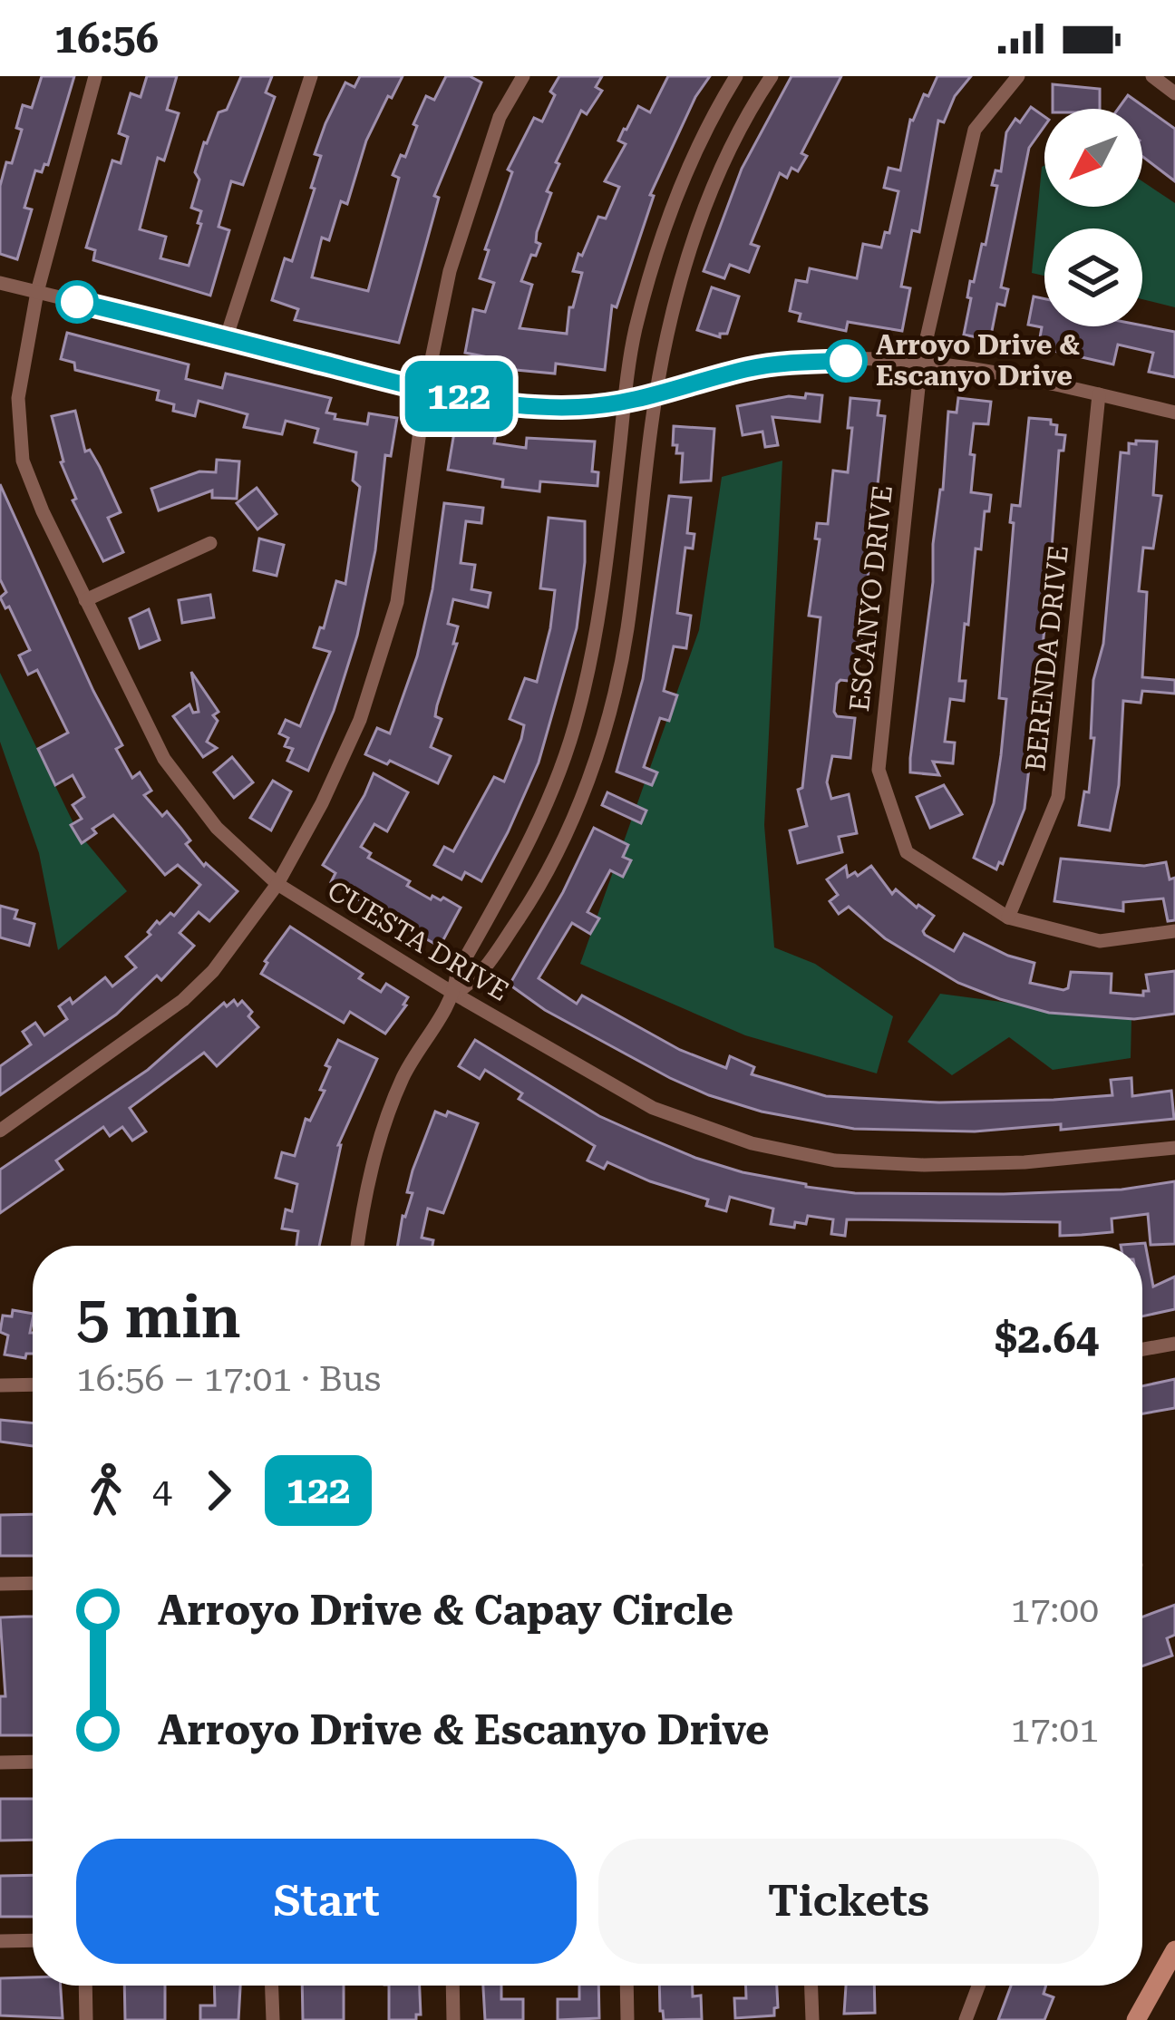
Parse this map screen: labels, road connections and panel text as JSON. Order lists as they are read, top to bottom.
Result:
{
  "streets": {
    "street": ["ESCANYO DRIVE", "BERENDA DRIVE", "CUESTA DRIVE"]
  },
  "crossings": [
    ["ESCANYO DRIVE", "BERENDA DRIVE"]
  ],
  "places": ["Arroyo Drive & Escanyo Drive"],
  "lines": ["bus line 122"],
  "north": "bottom left",
  "page": {
    "status": "16:56",
    "on_map": "122",
    "heading": ["5 min", "16:56 – 17:01 · Bus", "$2.64"],
    "legs": ["4", "122"],
    "list": [
      {
        "name": "Arroyo Drive & Capay Circle",
        "value": "17:00"
      },
      {
        "name": "Arroyo Drive & Escanyo Drive",
        "value": "17:01"
      }
    ],
    "buttons": ["Start", "Tickets"]
  }
}
